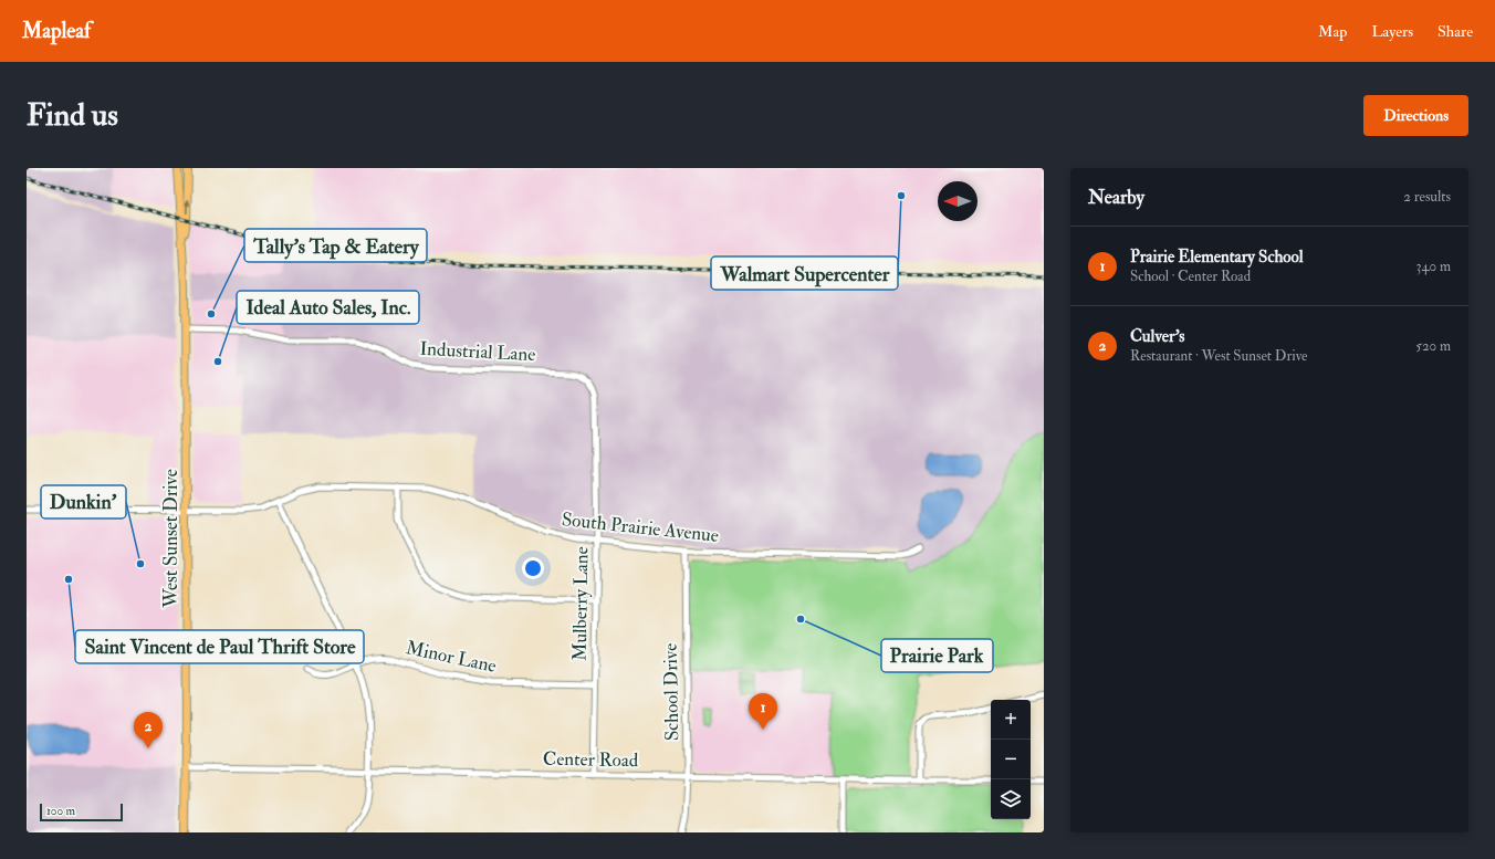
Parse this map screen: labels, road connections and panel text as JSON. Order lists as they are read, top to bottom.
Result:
{
  "streets": {
    "main road": ["West Sunset Drive"],
    "street": [
      "Industrial Lane",
      "South Prairie Avenue",
      "Mulberry Lane",
      "Minor Lane",
      "School Drive",
      "Center Road"
    ]
  },
  "crossings": [
    ["Industrial Lane", "West Sunset Drive"],
    ["Industrial Lane", "Mulberry Lane"],
    ["South Prairie Avenue", "West Sunset Drive"],
    ["South Prairie Avenue", "Mulberry Lane"],
    ["South Prairie Avenue", "School Drive"],
    ["West Sunset Drive", "Center Road"],
    ["Mulberry Lane", "Minor Lane"],
    ["Mulberry Lane", "Center Road"],
    ["School Drive", "Center Road"]
  ],
  "places": [
    "Walmart Supercenter",
    "Tally's Tap & Eatery",
    "Ideal Auto Sales, Inc.",
    "Dunkin'",
    "Saint Vincent de Paul Thrift Store",
    "Prairie Park"
  ],
  "scale_bar": "100 m",
  "north": "left",
  "page": {
    "header": "Mapleaf",
    "nav": ["Map", "Layers", "Share"],
    "buttons": "Directions",
    "title": "Find us",
    "heading": ["Nearby", "2 results"],
    "list": [
      {
        "mark": "1",
        "name": "Prairie Elementary School",
        "note": "School · Center Road",
        "value": "340 m"
      },
      {
        "mark": "2",
        "name": "Culver's",
        "note": "Restaurant · West Sunset Drive",
        "value": "520 m"
      }
    ],
    "pins": ["1", "2"],
    "map_buttons": ["+", "−"],
    "scale": "100 m"
  }
}
